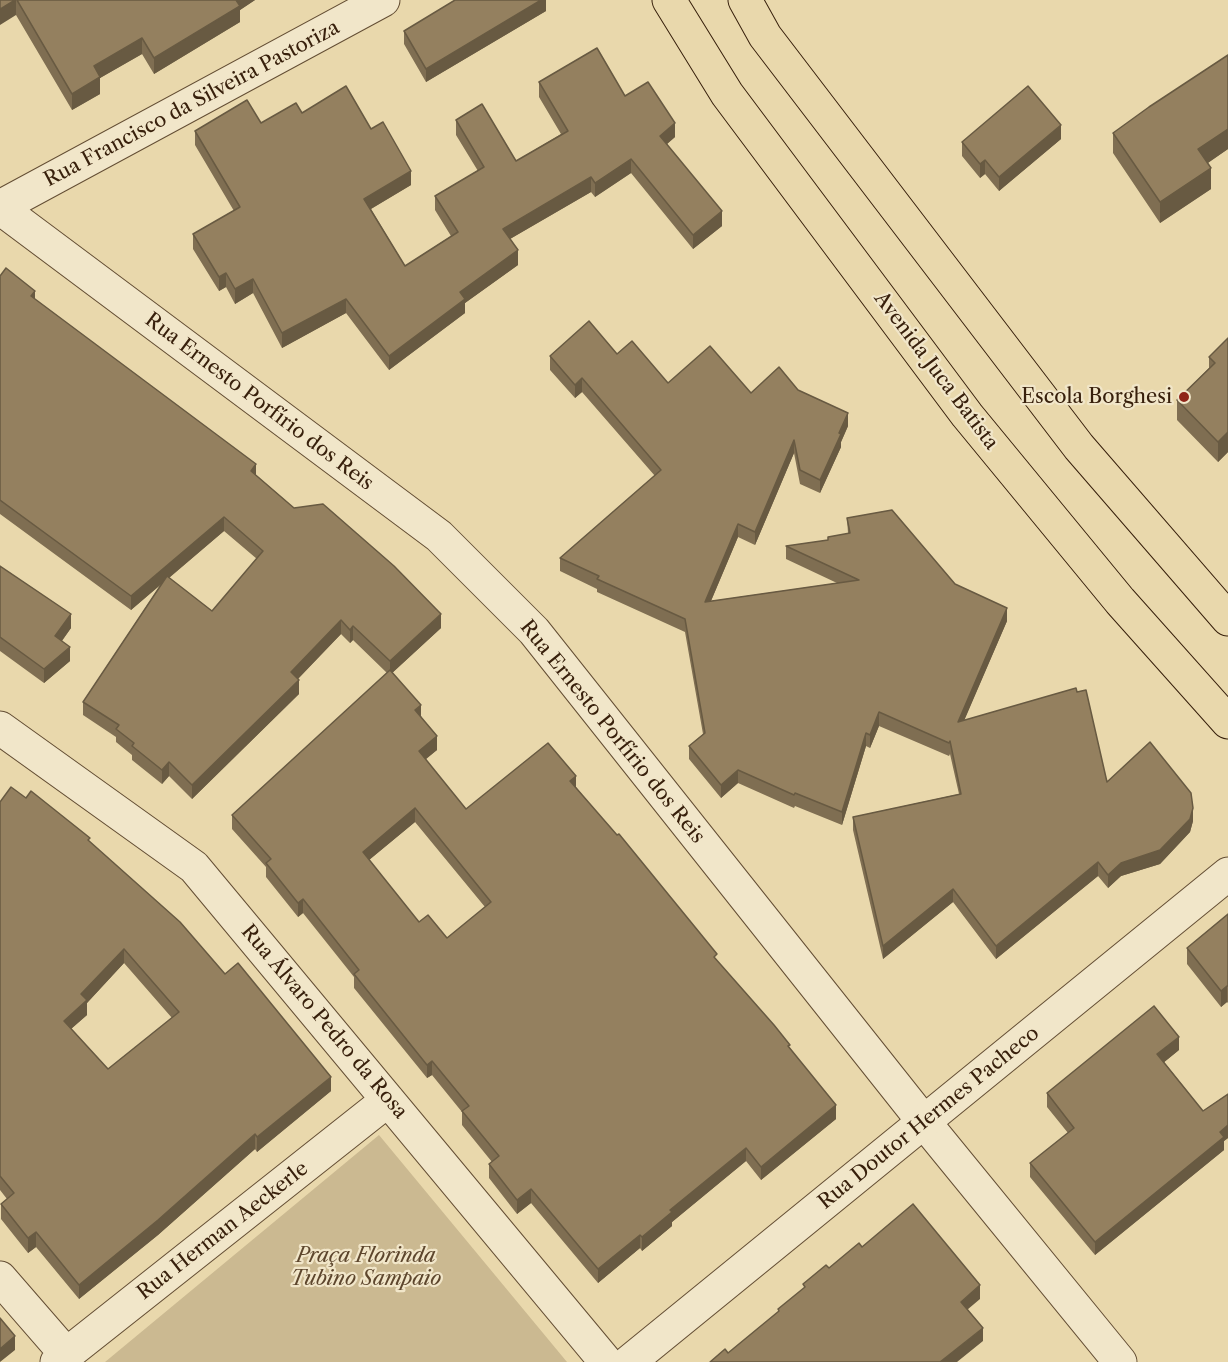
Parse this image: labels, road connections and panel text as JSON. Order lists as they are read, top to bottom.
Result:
{
  "streets": {
    "main road": ["Avenida Juca Batista"],
    "street": [
      "Rua Francisco da Silveira Pastoriza",
      "Rua Ernesto Porfírio dos Reis",
      "Rua Álvaro Pedro da Rosa",
      "Rua Doutor Hermes Pacheco",
      "Rua Herman Aeckerle"
    ]
  },
  "crossings": [
    ["Rua Francisco da Silveira Pastoriza", "Rua Ernesto Porfírio dos Reis"],
    ["Rua Ernesto Porfírio dos Reis", "Rua Doutor Hermes Pacheco"],
    ["Rua Álvaro Pedro da Rosa", "Rua Herman Aeckerle"]
  ],
  "parks": ["Praça Florinda Tubino Sampaio"],
  "places": ["Escola Borghesi"]
}
